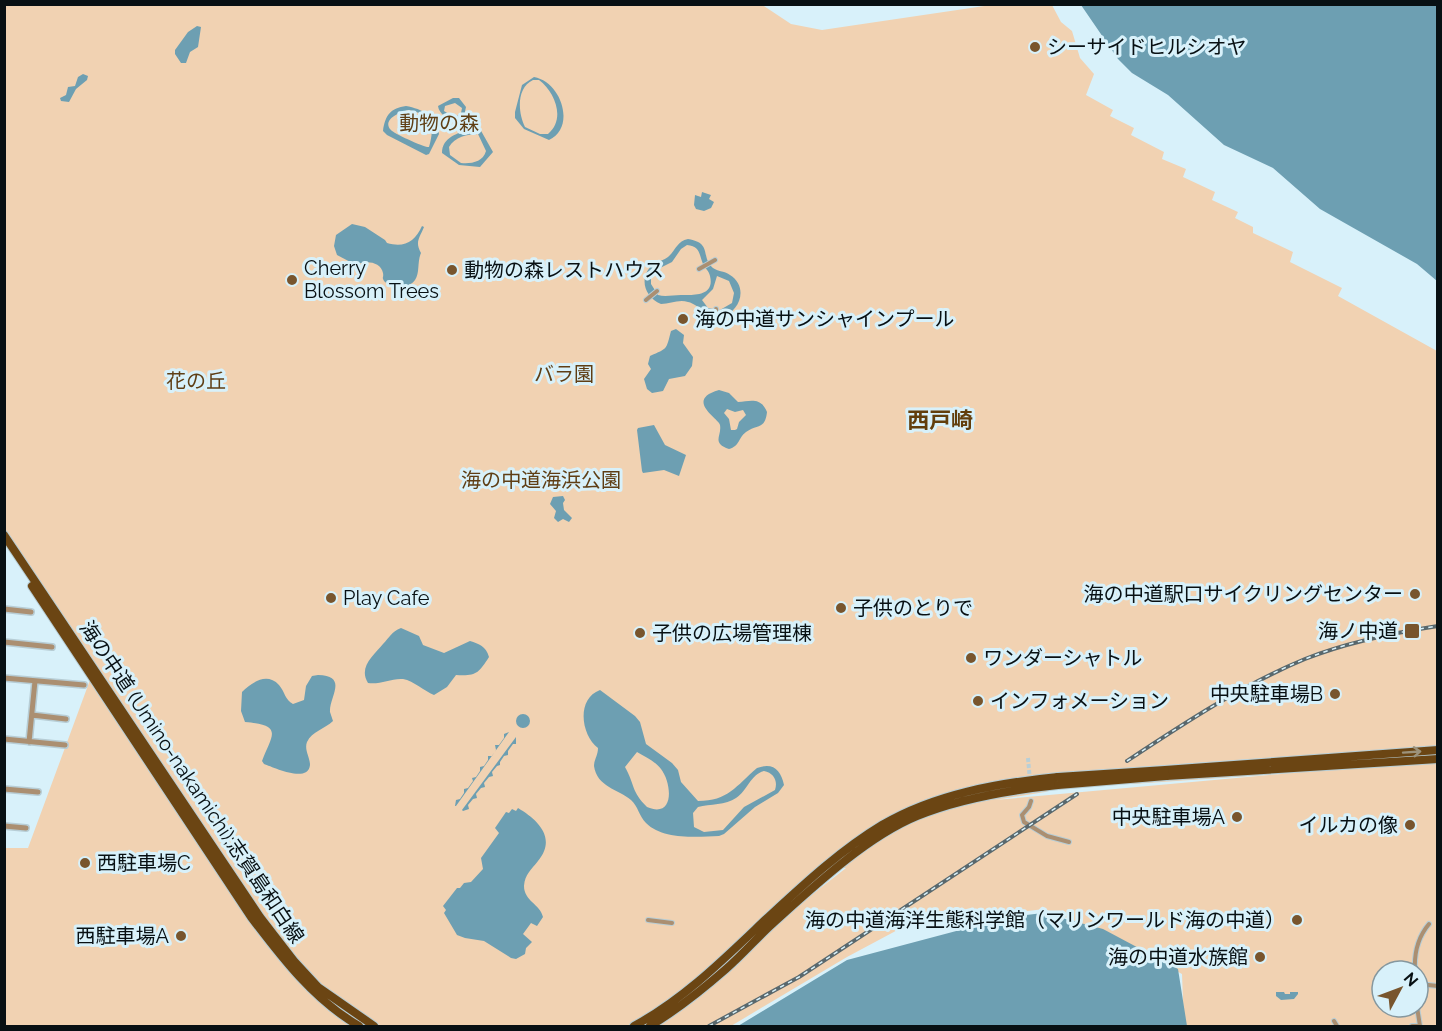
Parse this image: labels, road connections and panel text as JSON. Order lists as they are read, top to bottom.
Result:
{
  "streets": {
    "main road": ["海の中道 (Umino-nakamichi);志賀島和白線"]
  },
  "districts": ["西戸崎"],
  "parks": [
    "動物の森",
    "バラ園",
    "花の丘",
    "海の中道海浜公園"
  ],
  "places": {
    "other": [
      "シーサイドヒルシオヤ",
      "動物の森レストハウス",
      "Cherry Blossom Trees",
      "海の中道サンシャインプール",
      "海の中道駅口サイクリングセンター",
      "Play Cafe",
      "子供のとりで",
      "子供の広場管理棟",
      "ワンダーシャトル",
      "中央駐車場B",
      "インフォメーション",
      "中央駐車場A",
      "イルカの像",
      "西駐車場C",
      "海の中道海洋生態科学館（マリンワールド海の中道）",
      "西駐車場A",
      "海の中道水族館"
    ],
    "transit": ["海ノ中道"]
  },
  "north": "top right"
}
